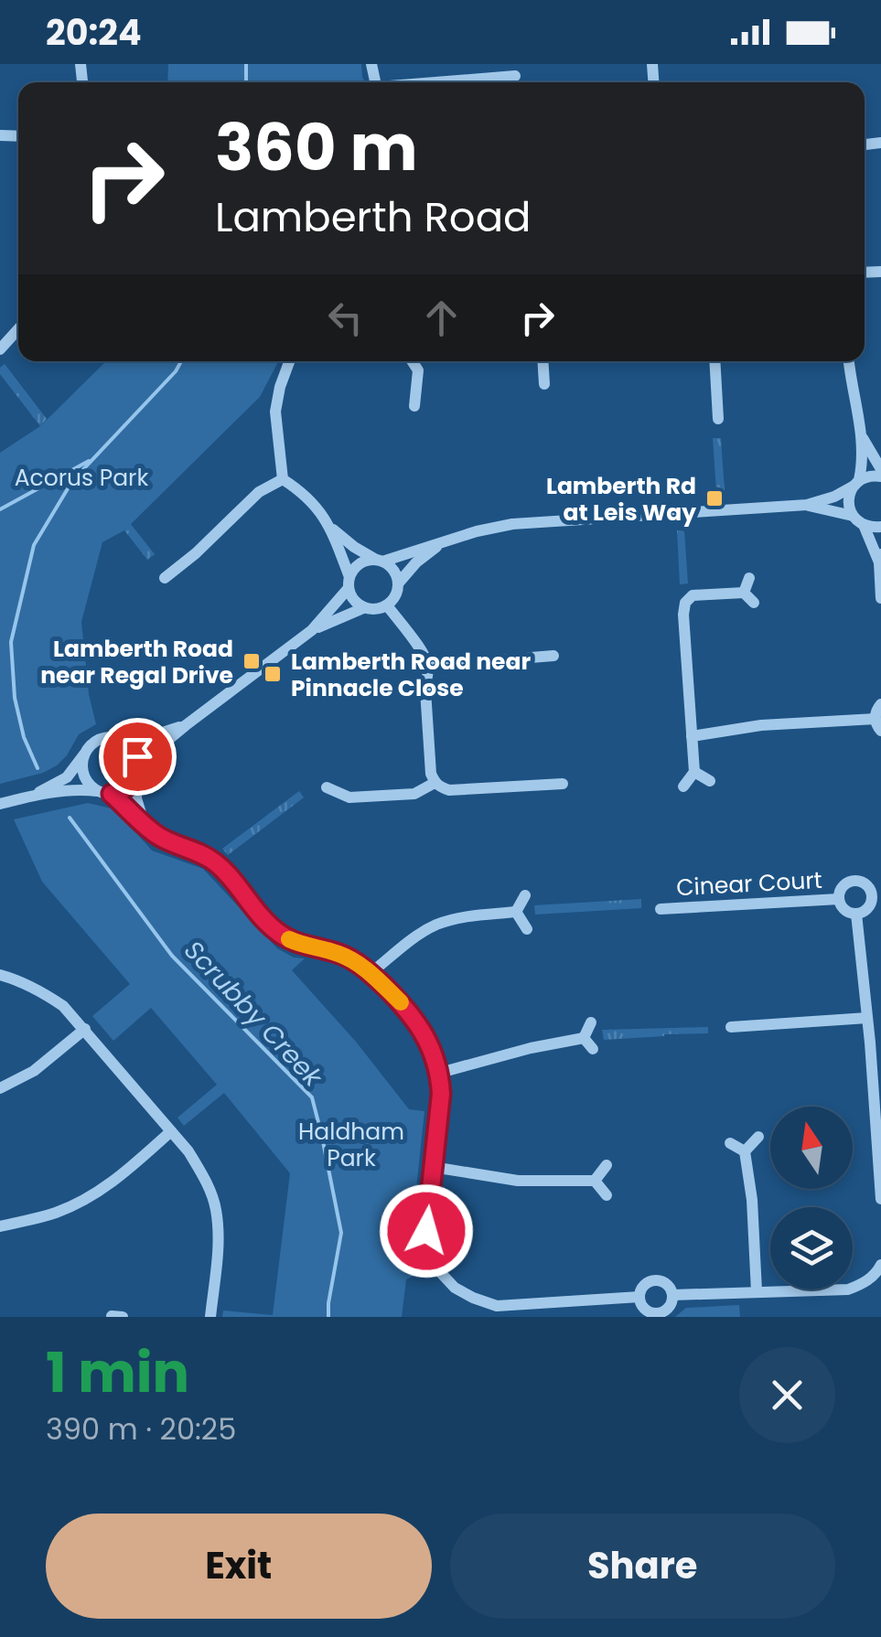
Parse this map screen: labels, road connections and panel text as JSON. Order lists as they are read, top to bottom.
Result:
{
  "streets": {
    "street": ["Cinear Court"]
  },
  "water": ["Scrubby Creek"],
  "parks": ["Acorus Park", "Haldham Park"],
  "places": {
    "transit": ["Lamberth Rd at Leis Way", "Lamberth Road near Regal Drive", "Lamberth Road near Pinnacle Close"]
  },
  "north": "top",
  "page": {
    "status": "20:24",
    "turn": ["360 m", "Lamberth Road"],
    "heading": ["1 min", "390 m · 20:25"],
    "buttons": ["Exit", "Share"]
  }
}
